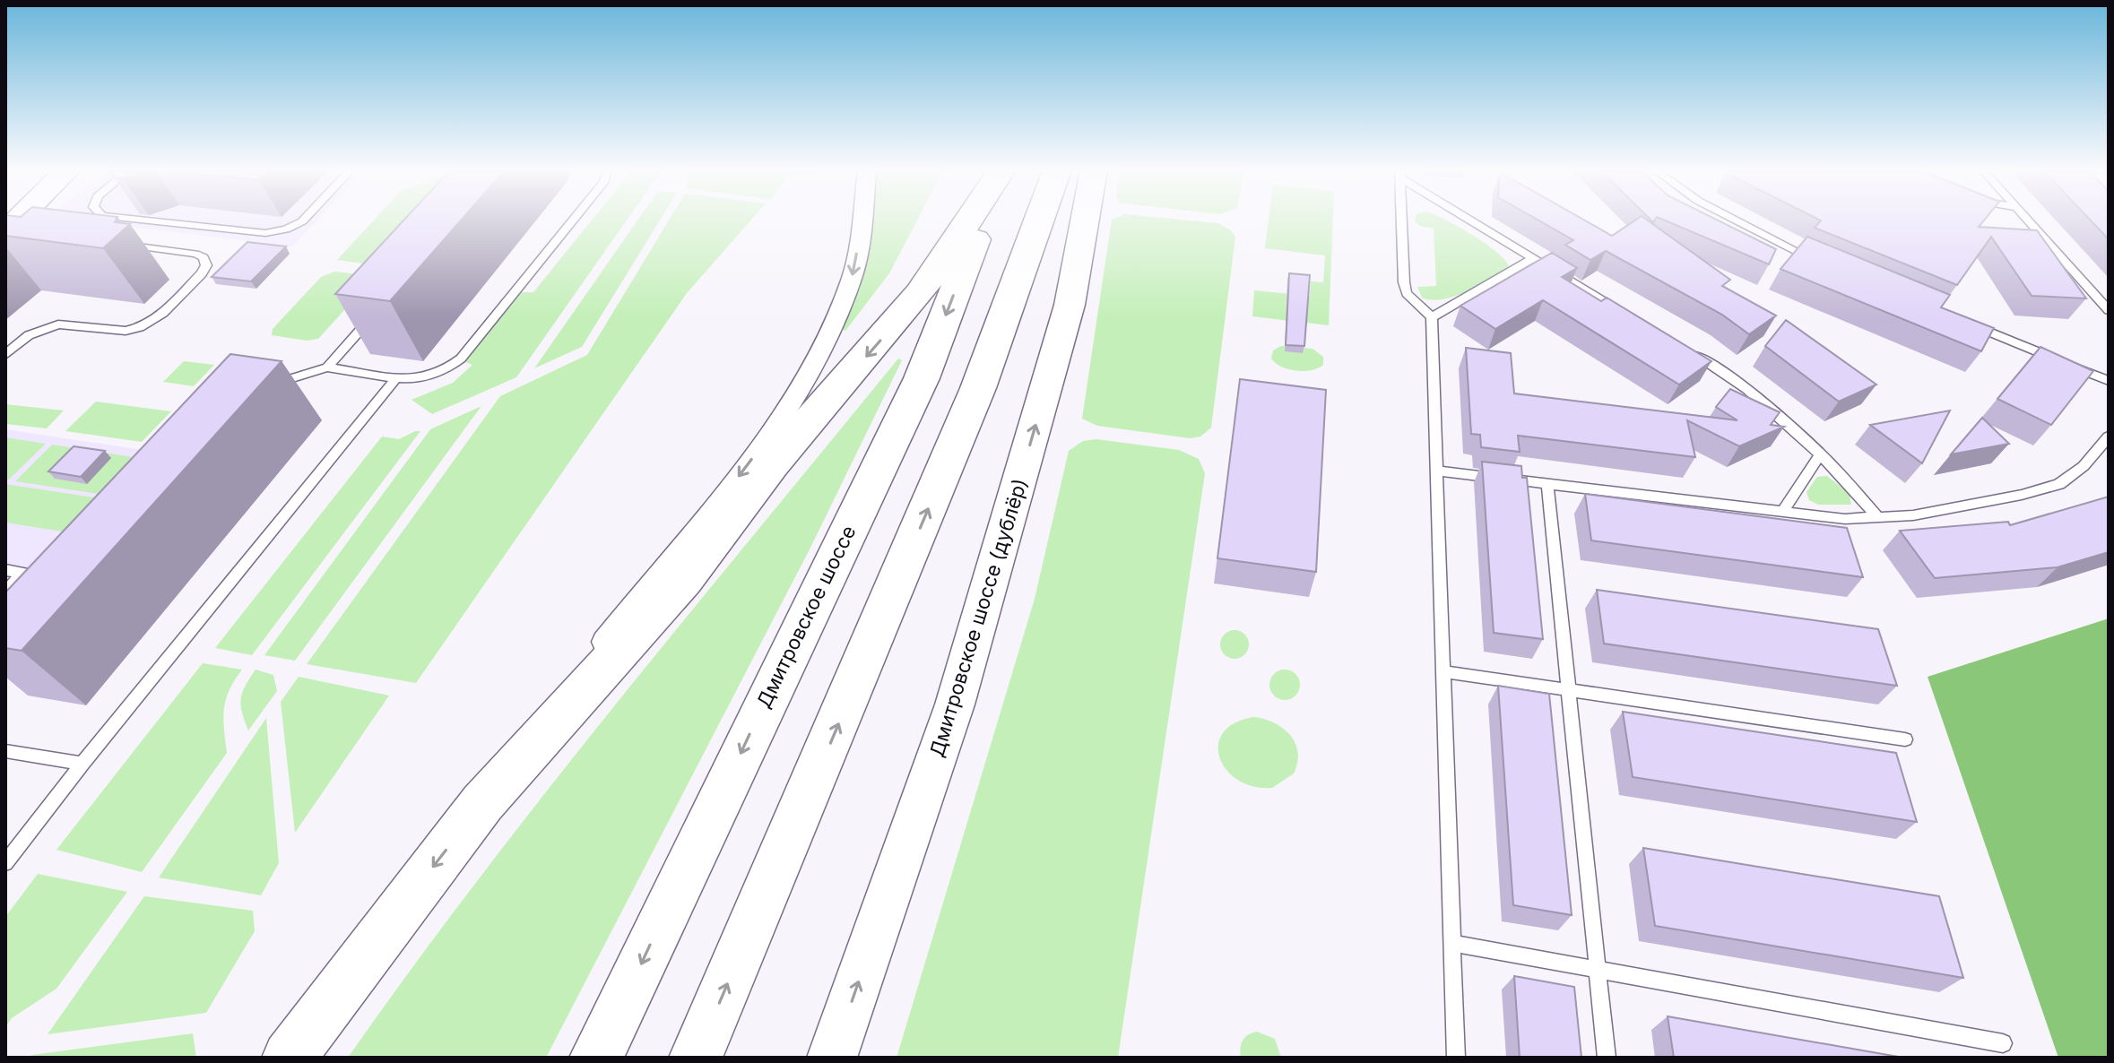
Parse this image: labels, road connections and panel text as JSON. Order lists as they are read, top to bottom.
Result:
{
  "streets": {
    "highway": ["Дмитровское шоссе"],
    "main road": ["Дмитровское шоссе (дублёр)"]
  },
  "one_way": ["Дмитровское шоссе (дублёр)"]
}
